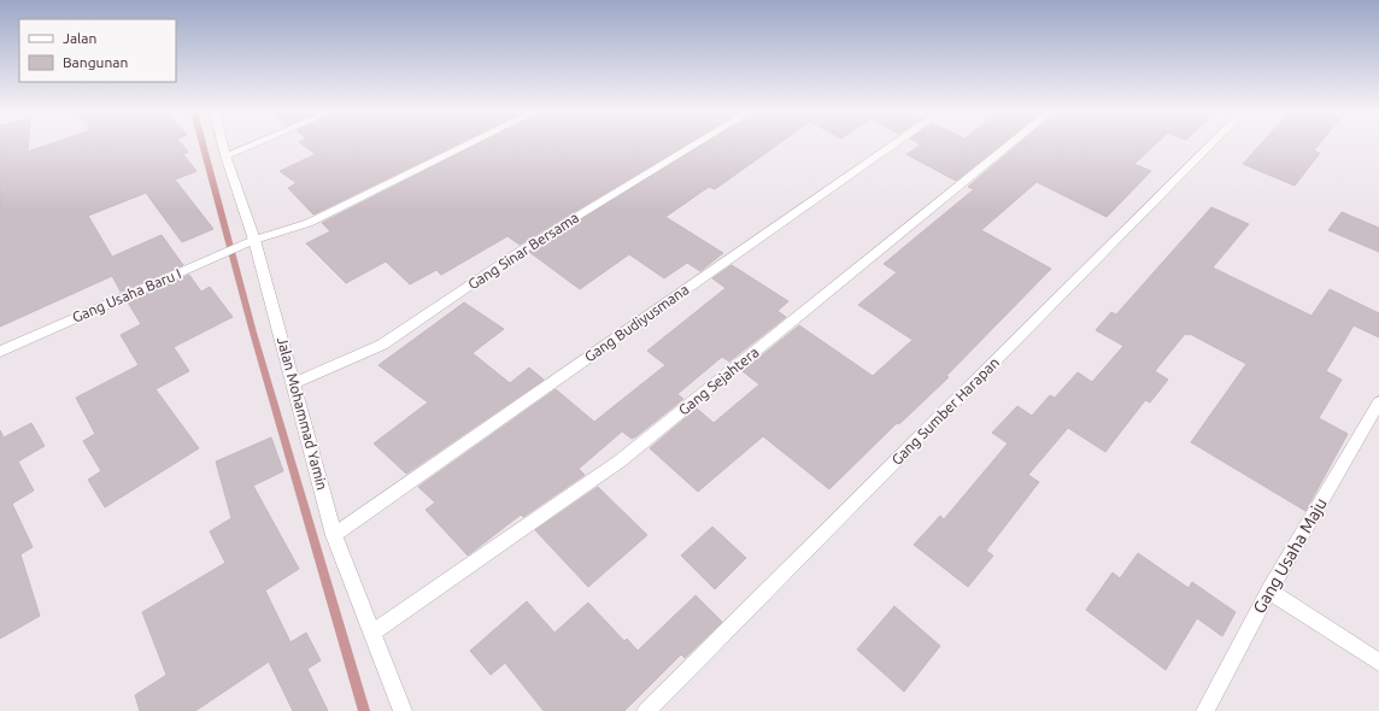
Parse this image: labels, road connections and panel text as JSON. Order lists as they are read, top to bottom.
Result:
{
  "streets": {
    "street": [
      "Gang Sinar Bersama",
      "Gang Usaha Baru I",
      "Gang Budiyusmana",
      "Gang Sejahtera",
      "Gang Sumber Harapan",
      "Jalan Mohammad Yamin",
      "Gang Usaha Maju"
    ]
  },
  "crossings": [
    ["Gang Sinar Bersama", "Jalan Mohammad Yamin"],
    ["Gang Usaha Baru I", "Jalan Mohammad Yamin"],
    ["Gang Budiyusmana", "Jalan Mohammad Yamin"],
    ["Gang Sejahtera", "Jalan Mohammad Yamin"]
  ],
  "legend": ["Jalan", "Bangunan"]
}
